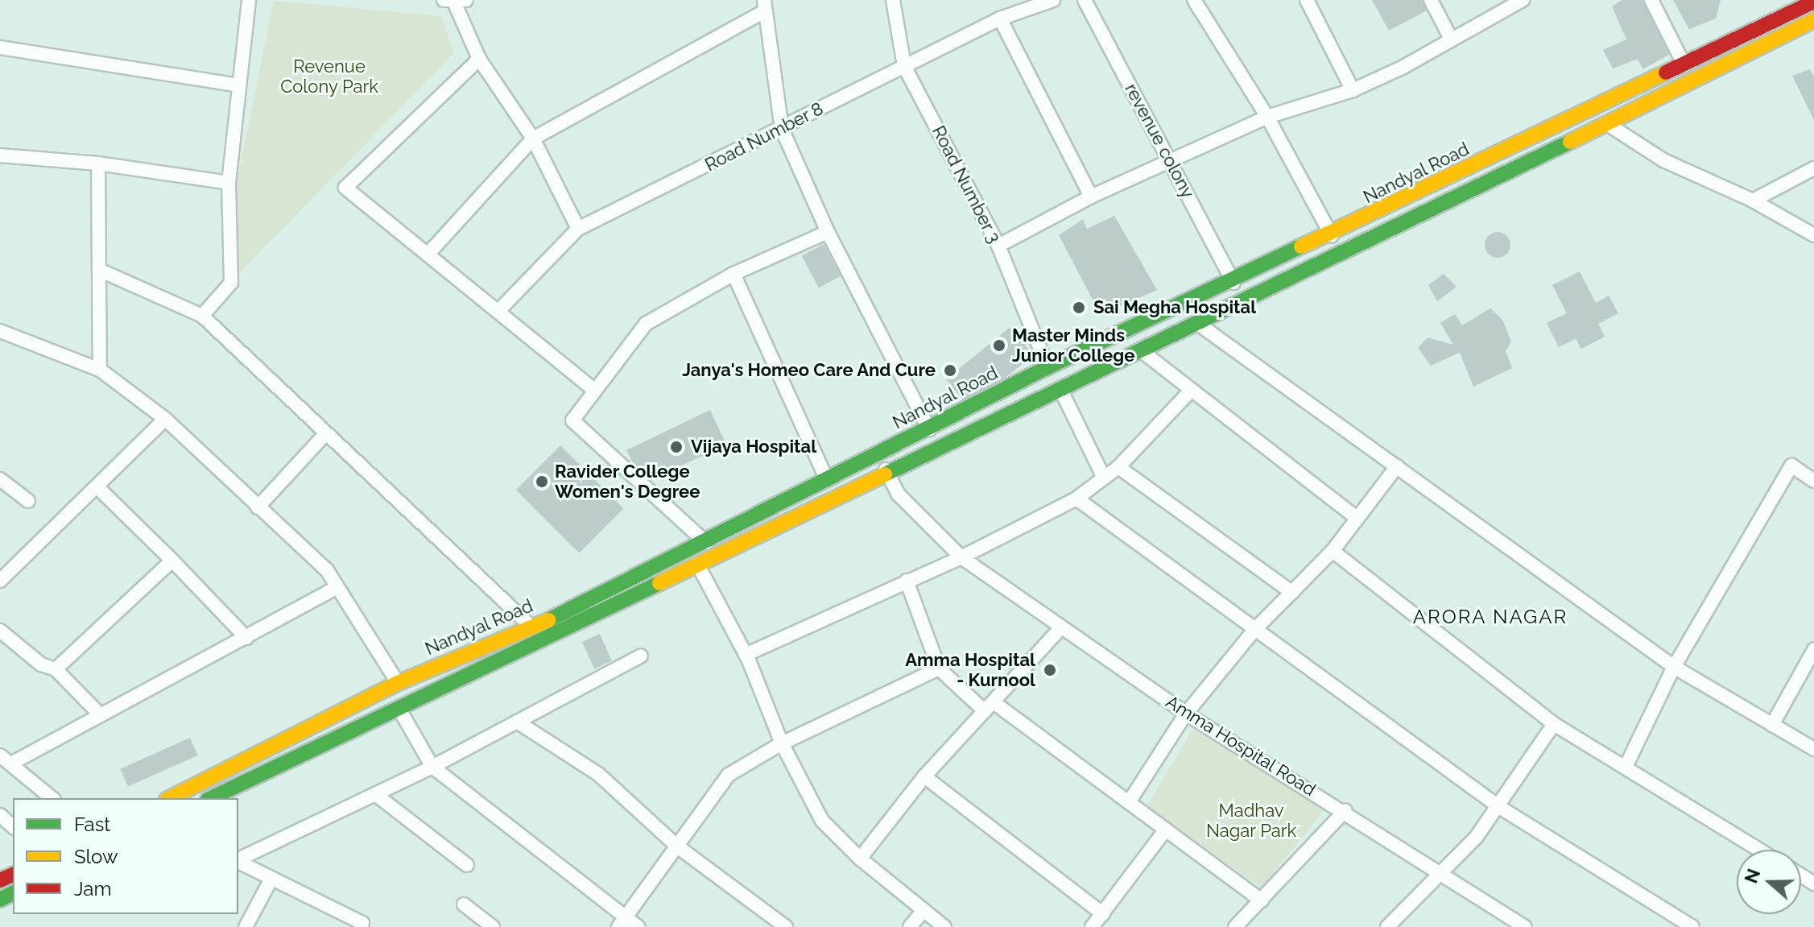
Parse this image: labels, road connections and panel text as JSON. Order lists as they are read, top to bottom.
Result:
{
  "streets": {
    "main road": ["Nandyal Road"],
    "street": [
      "Road Number 8",
      "revenue colony",
      "Road Number 3",
      "Amma Hospital Road"
    ]
  },
  "crossings": [
    ["Road Number 8", "Road Number 3"],
    ["revenue colony", "Nandyal Road"],
    ["Nandyal Road", "Road Number 3"]
  ],
  "districts": ["ARORA NAGAR"],
  "parks": ["Revenue Colony Park", "Madhav Nagar Park"],
  "places": [
    "Sai Megha Hospital",
    "Master Minds Junior College",
    "Janya's Homeo Care And Cure",
    "Vijaya Hospital",
    "Ravider College Women's Degree",
    "Amma Hospital - Kurnool"
  ],
  "legend": ["Fast", "Slow", "Jam"],
  "north": "left"
}
